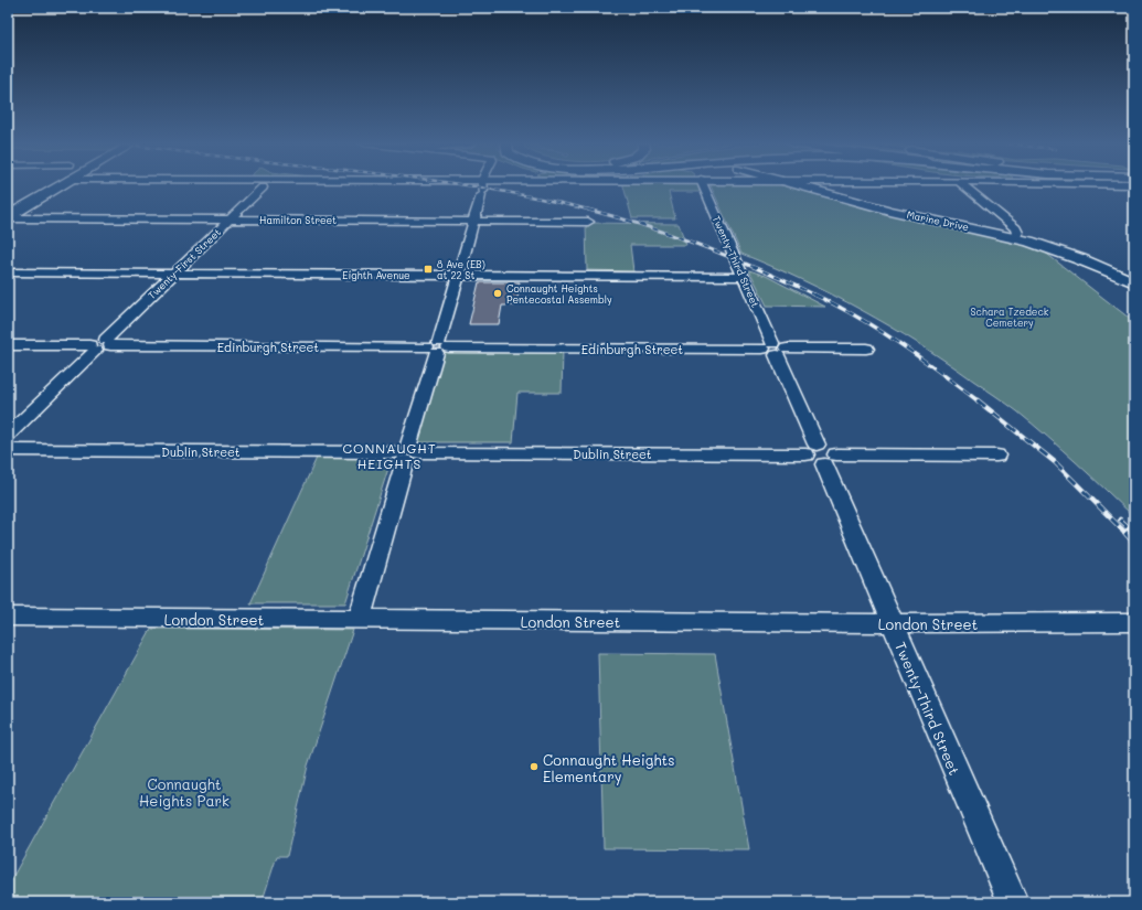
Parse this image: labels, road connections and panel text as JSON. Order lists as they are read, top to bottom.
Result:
{
  "streets": {
    "street": [
      "Hamilton Street",
      "Marine Drive",
      "Twenty-Third Street",
      "Twenty-First Street",
      "Eighth Avenue",
      "Edinburgh Street",
      "Dublin Street",
      "London Street"
    ]
  },
  "crossings": [
    ["Hamilton Street", "Twenty-First Street"],
    ["Twenty-Third Street", "Eighth Avenue"],
    ["Twenty-Third Street", "Edinburgh Street"],
    ["Twenty-Third Street", "Dublin Street"],
    ["Twenty-Third Street", "London Street"],
    ["Twenty-First Street", "Eighth Avenue"],
    ["Twenty-First Street", "Edinburgh Street"]
  ],
  "districts": ["CONNAUGHT HEIGHTS"],
  "parks": ["Schara Tzedeck Cemetery", "Connaught Heights Park"],
  "places": {
    "transit": ["8 Ave (EB) at 22 St"],
    "other": ["Connaught Heights Pentecostal Assembly", "Connaught Heights Elementary"]
  }
}
